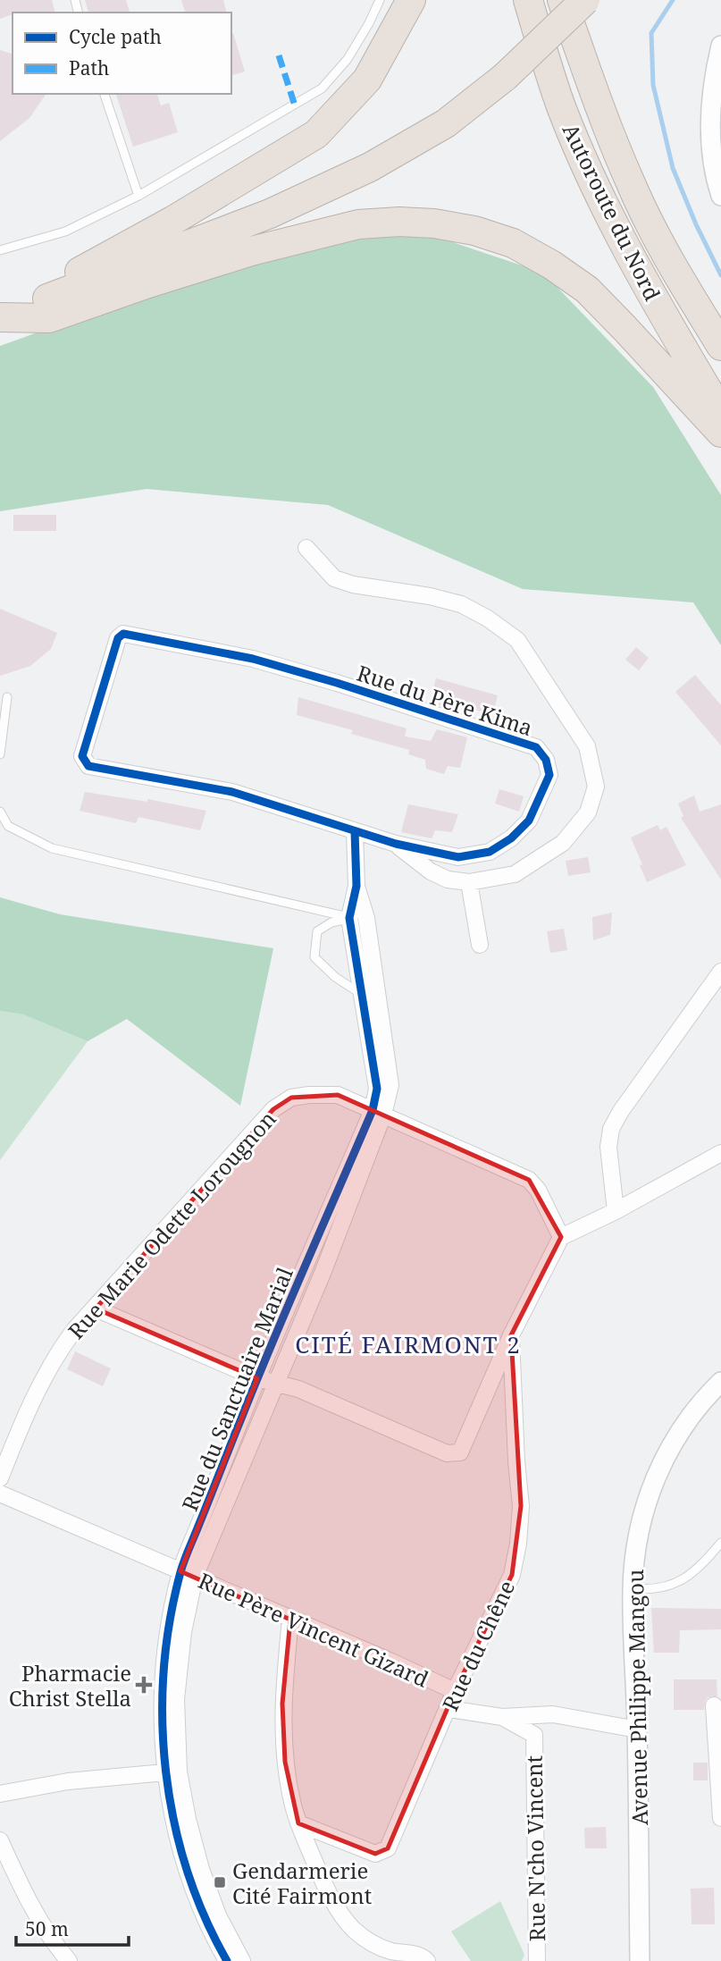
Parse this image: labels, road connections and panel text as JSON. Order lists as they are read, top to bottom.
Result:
{
  "streets": {
    "highway": ["Autoroute du Nord"],
    "street": [
      "Rue du Père Kima",
      "Rue Marie Odette Lorougnon",
      "Rue du Sanctuaire Marial",
      "Rue Père Vincent Gizard",
      "Rue du Chêne",
      "Avenue Philippe Mangou",
      "Rue N'cho Vincent"
    ]
  },
  "crossings": [
    ["Rue du Père Kima", "Rue du Sanctuaire Marial"],
    ["Rue Marie Odette Lorougnon", "Rue du Sanctuaire Marial"],
    ["Rue du Sanctuaire Marial", "Rue Père Vincent Gizard"],
    ["Rue Père Vincent Gizard", "Rue du Chêne"]
  ],
  "districts": ["CITÉ FAIRMONT 2"],
  "places": {
    "health": ["Pharmacie Christ Stella"],
    "transit": ["Gendarmerie Cité Fairmont"]
  },
  "legend": ["Cycle path", "Path"],
  "scale_bar": "50 m"
}
